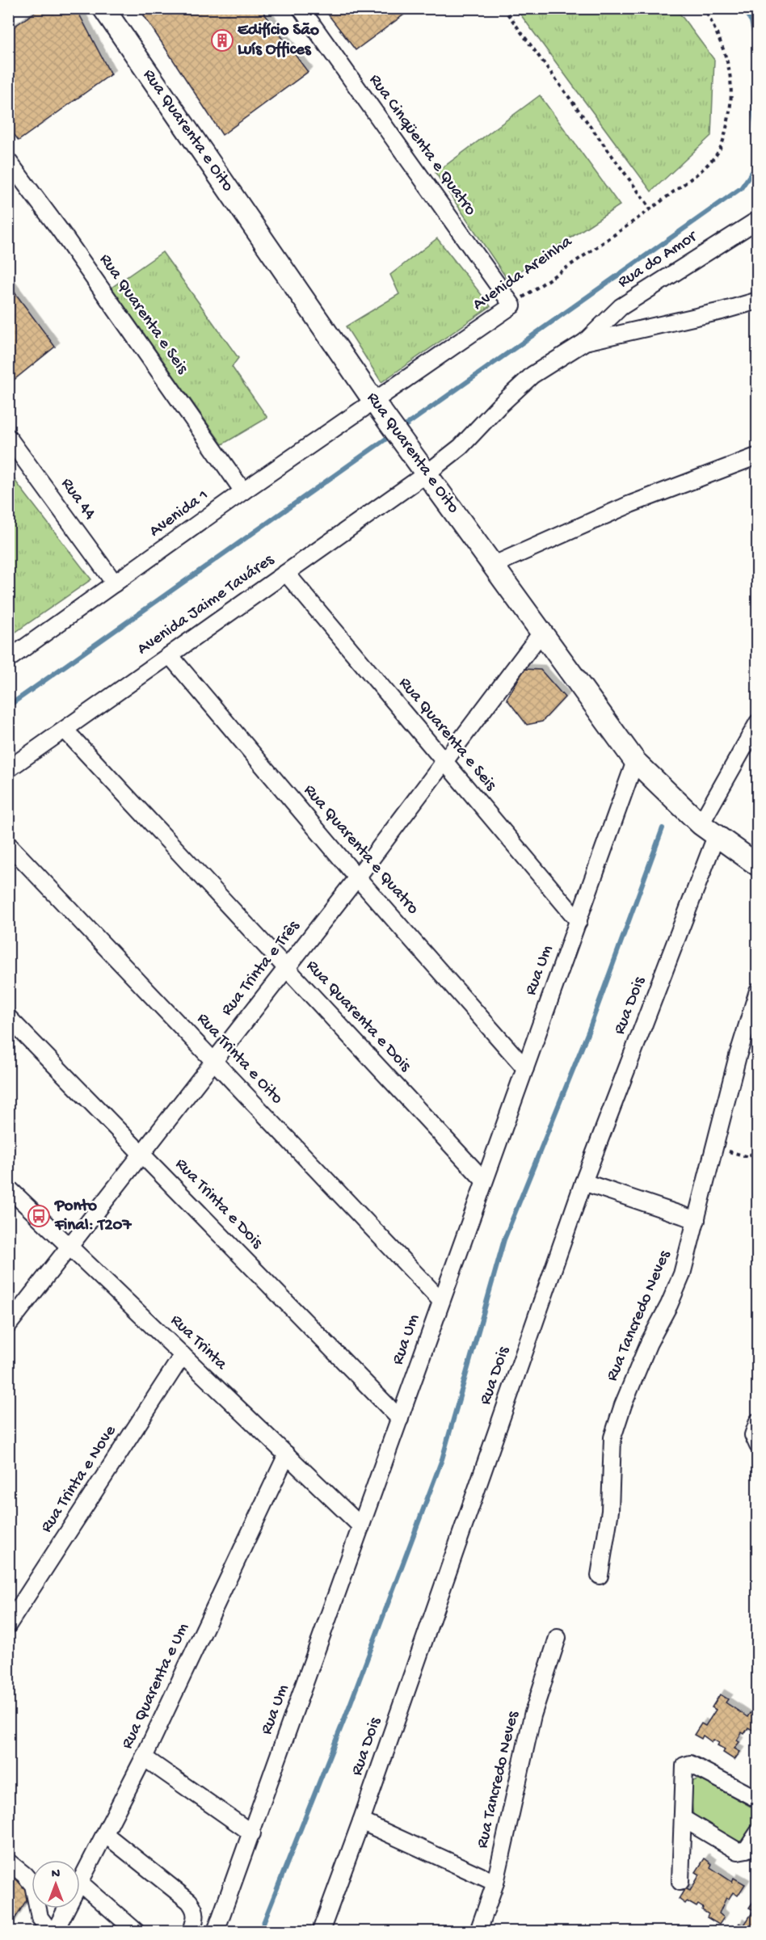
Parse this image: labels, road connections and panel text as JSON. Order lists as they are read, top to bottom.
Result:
{
  "streets": {
    "main road": ["Rua Quarenta e Oito"],
    "street": [
      "Rua Cinqüenta e Quatro",
      "Rua do Amor",
      "Avenida Areinha",
      "Rua Quarenta e Seis",
      "Rua 44",
      "Avenida 1",
      "Avenida Jaime Taváres",
      "Rua Quarenta e Quatro",
      "Rua Trinta e Três",
      "Rua Um",
      "Rua Dois",
      "Rua Quarenta e Dois",
      "Rua Trinta e Oito",
      "Rua Trinta e Dois",
      "Rua Tancredo Neves",
      "Rua Trinta",
      "Rua Trinta e Nove",
      "Rua Quarenta e Um"
    ]
  },
  "crossings": [
    ["Rua Quarenta e Oito", "Avenida Areinha"],
    ["Rua Quarenta e Oito", "Avenida 1"],
    ["Rua Quarenta e Oito", "Avenida Jaime Taváres"],
    ["Rua Quarenta e Oito", "Rua Trinta e Três"],
    ["Rua Quarenta e Oito", "Rua Um"],
    ["Rua Quarenta e Oito", "Rua Dois"],
    ["Rua Cinqüenta e Quatro", "Avenida Areinha"],
    ["Rua do Amor", "Avenida Jaime Taváres"],
    ["Avenida Areinha", "Avenida 1"],
    ["Rua Quarenta e Seis", "Avenida 1"],
    ["Rua Quarenta e Seis", "Avenida Jaime Taváres"],
    ["Rua Quarenta e Seis", "Rua Trinta e Três"],
    ["Rua Quarenta e Seis", "Rua Um"],
    ["Rua 44", "Avenida 1"],
    ["Avenida Jaime Taváres", "Rua Quarenta e Quatro"],
    ["Avenida Jaime Taváres", "Rua Quarenta e Dois"],
    ["Rua Quarenta e Quatro", "Rua Trinta e Três"],
    ["Rua Quarenta e Quatro", "Rua Um"],
    ["Rua Trinta e Três", "Rua Quarenta e Dois"],
    ["Rua Trinta e Três", "Rua Trinta e Oito"],
    ["Rua Trinta e Três", "Rua Trinta e Dois"],
    ["Rua Trinta e Três", "Rua Trinta"],
    ["Rua Um", "Rua Quarenta e Dois"],
    ["Rua Um", "Rua Trinta e Oito"],
    ["Rua Um", "Rua Trinta e Dois"],
    ["Rua Um", "Rua Trinta"],
    ["Rua Trinta", "Rua Trinta e Nove"],
    ["Rua Trinta", "Rua Quarenta e Um"]
  ],
  "places": {
    "building": ["Edifício São Luís Offices"],
    "bus stop": ["Ponto Final: T207"]
  },
  "north": "top"
}
